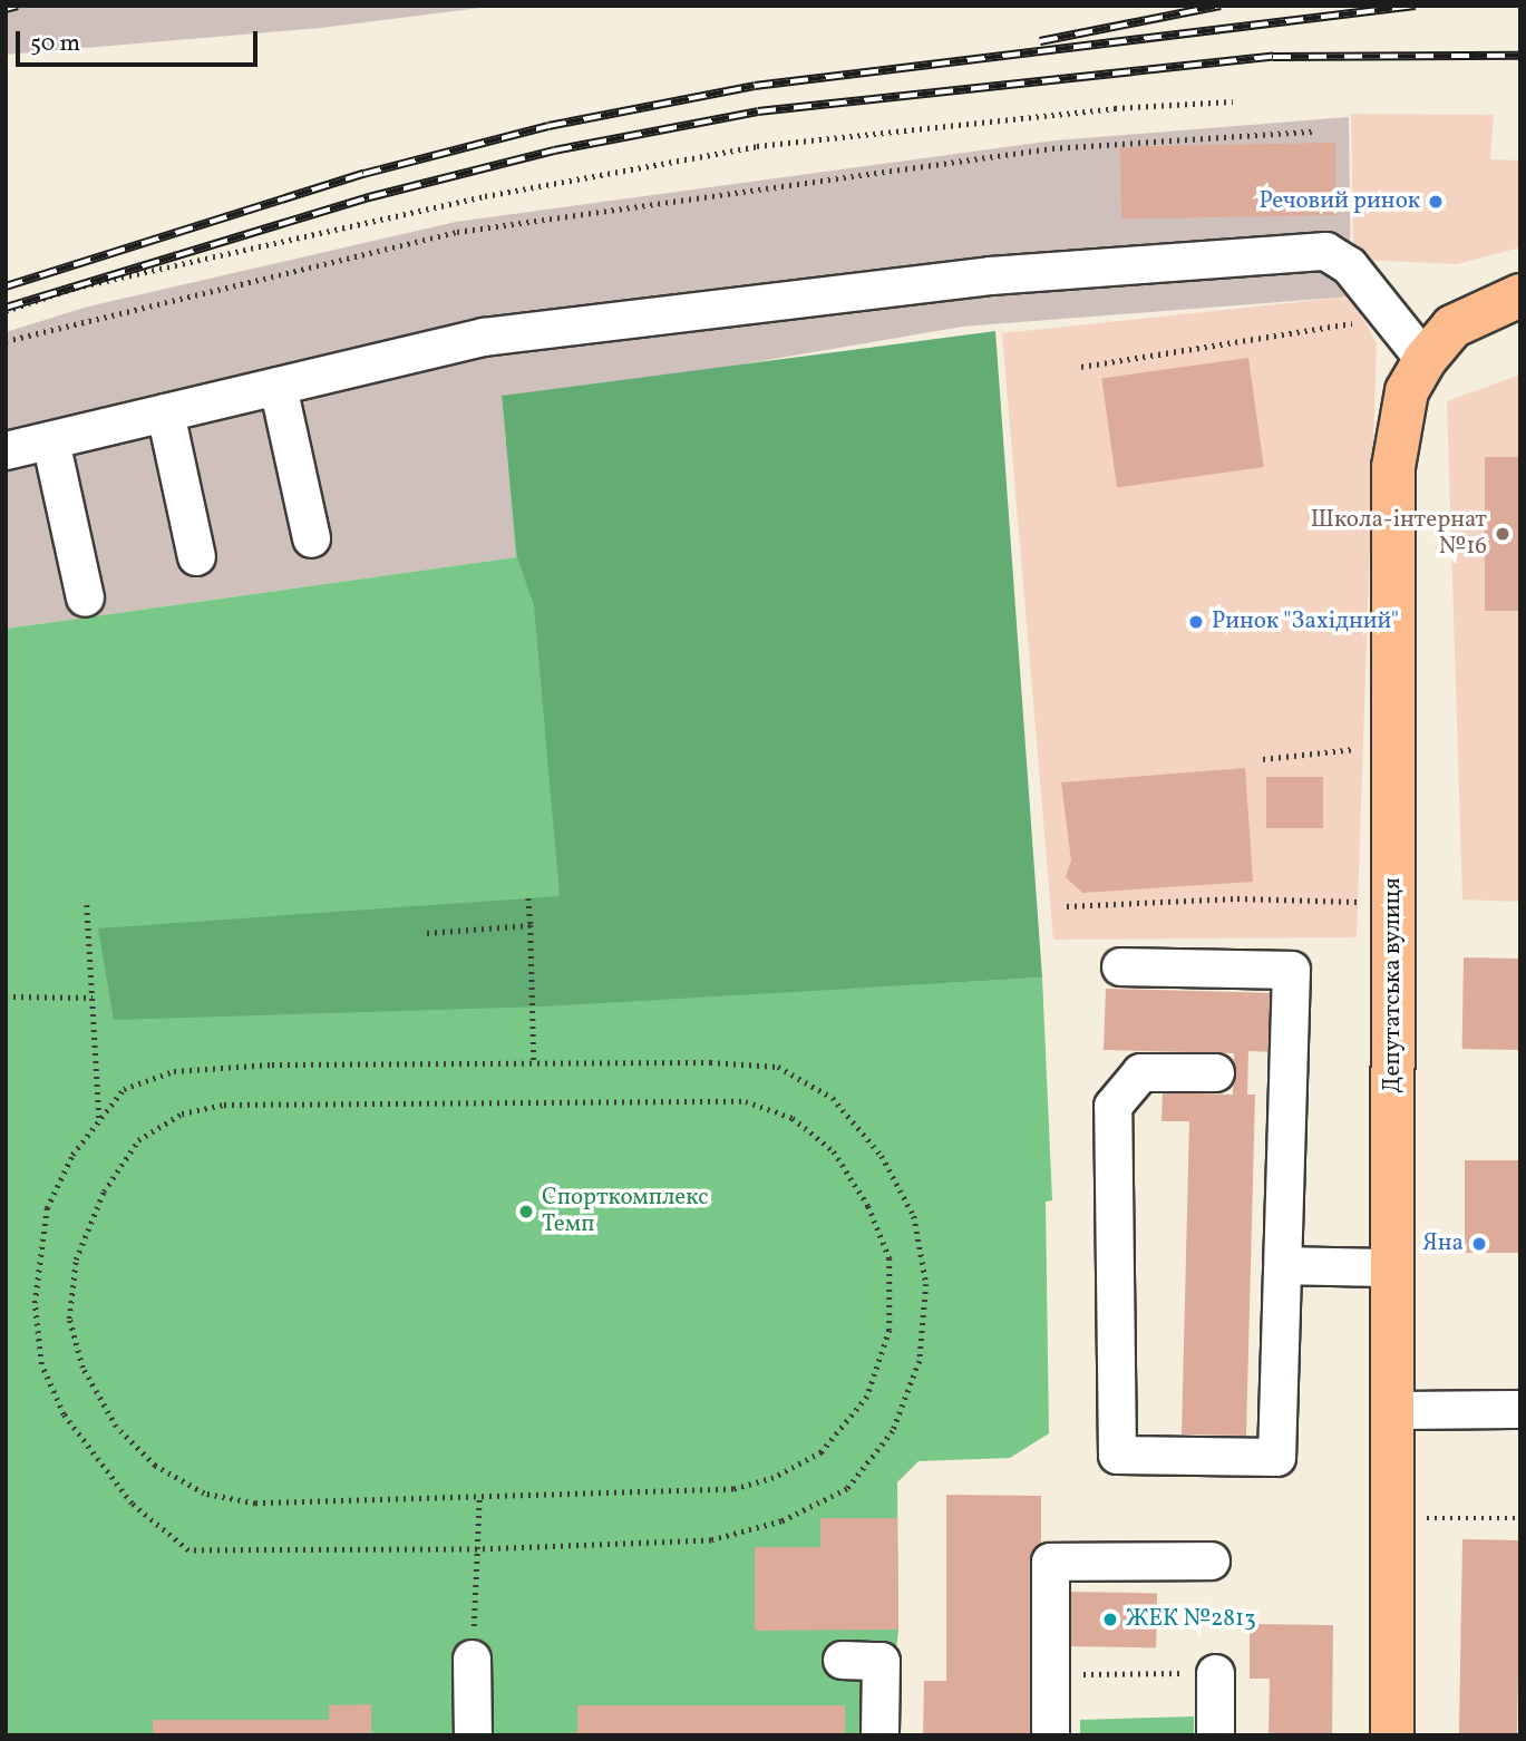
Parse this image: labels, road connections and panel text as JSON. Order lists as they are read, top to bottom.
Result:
{
  "streets": {
    "main road": ["Депутатська вулиця"]
  },
  "places": [
    "Речовий ринок",
    "Школа-інтернат №16",
    "Ринок \"Західний\"",
    "Спорткомплекс Темп",
    "Яна",
    "ЖЕК №2813"
  ],
  "scale_bar": "50 m"
}
